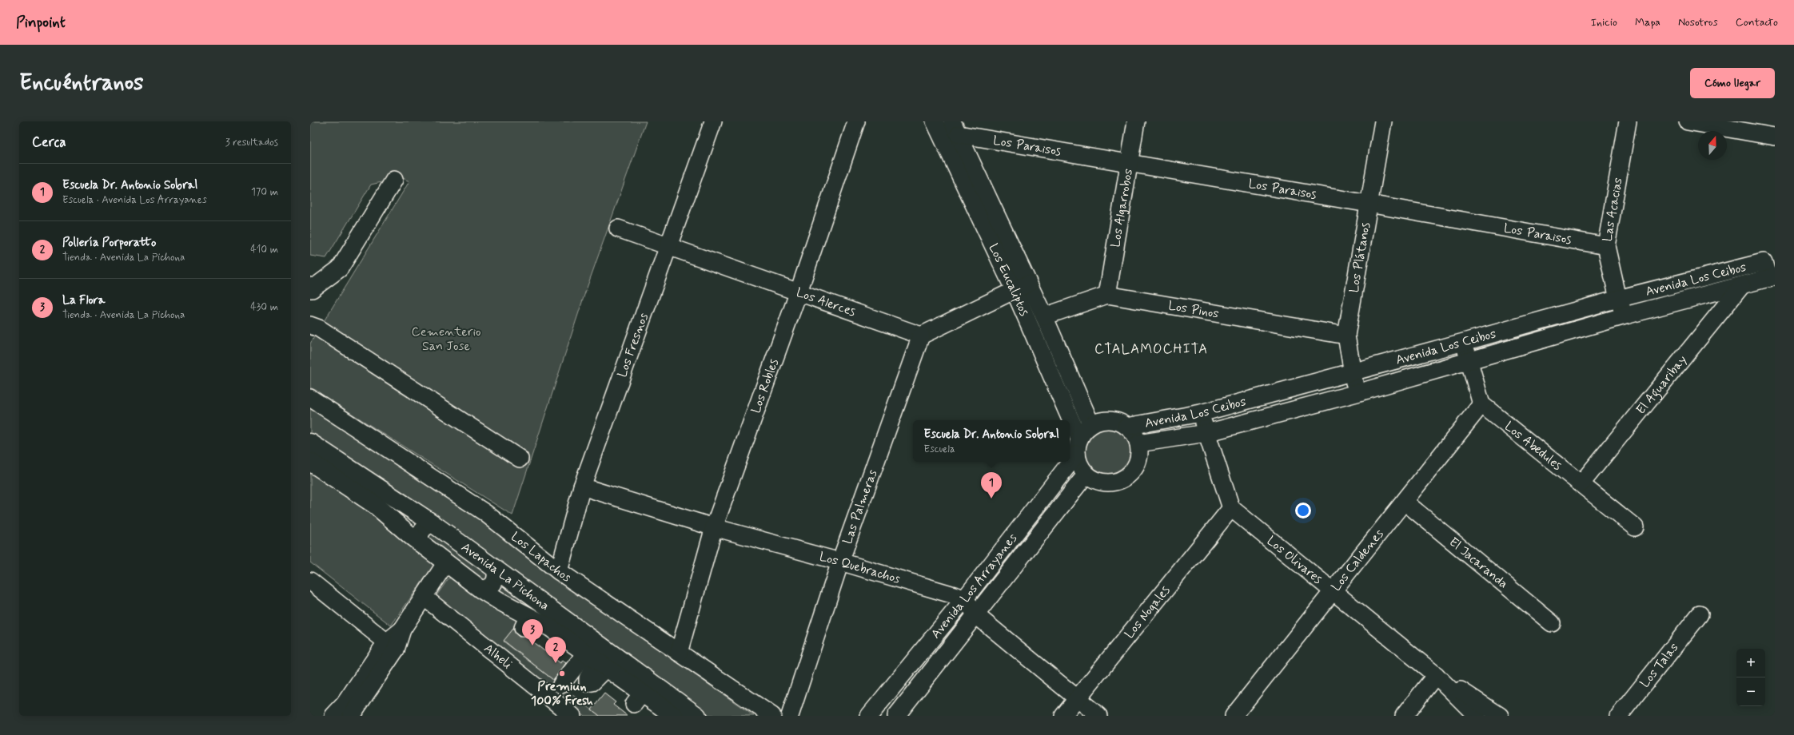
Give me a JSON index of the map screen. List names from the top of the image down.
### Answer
{
  "streets": {
    "main road": ["Avenida La Pichona"],
    "street": [
      "Los Paraisos",
      "Los Algarrobos",
      "Las Acacias",
      "Los Plátanos",
      "Los Eucaliptos",
      "Avenida Los Ceibos",
      "Los Alerces",
      "Los Pinos",
      "Los Fresnos",
      "El Aguaribay",
      "Los Robles",
      "Los Abedules",
      "Las Palmeras",
      "Los Lapachos",
      "Los Olivares",
      "Los Caldenes",
      "El Jacaranda",
      "Los Quebrachos",
      "Avenida Los Arrayanes",
      "Los Nogales",
      "Alheli",
      "Los Talas"
    ]
  },
  "crossings": [
    ["Los Paraisos", "Los Algarrobos"],
    ["Los Paraisos", "Las Acacias"],
    ["Los Paraisos", "Los Plátanos"],
    ["Los Paraisos", "Los Eucaliptos"],
    ["Los Algarrobos", "Los Pinos"],
    ["Las Acacias", "Avenida Los Ceibos"],
    ["Los Plátanos", "Avenida Los Ceibos"],
    ["Los Plátanos", "Los Pinos"],
    ["Los Eucaliptos", "Avenida Los Ceibos"],
    ["Los Eucaliptos", "Los Pinos"],
    ["Los Eucaliptos", "Avenida Los Arrayanes"],
    ["Avenida Los Ceibos", "El Aguaribay"],
    ["Avenida Los Ceibos", "Avenida Los Arrayanes"],
    ["Los Alerces", "Los Fresnos"],
    ["Los Alerces", "Los Robles"],
    ["Los Alerces", "Las Palmeras"],
    ["Los Fresnos", "Los Lapachos"],
    ["Los Fresnos", "Los Quebrachos"],
    ["El Aguaribay", "Los Abedules"],
    ["Los Robles", "Los Lapachos"],
    ["Los Robles", "Los Quebrachos"],
    ["Los Abedules", "Los Caldenes"],
    ["Las Palmeras", "Los Quebrachos"],
    ["Los Olivares", "Los Caldenes"],
    ["Los Olivares", "Los Nogales"],
    ["Los Caldenes", "El Jacaranda"],
    ["Los Quebrachos", "Avenida Los Arrayanes"]
  ],
  "districts": ["CTALAMOCHITA"],
  "parks": ["Cementerio San Jose"],
  "places": ["Premiun 100% Fresh"],
  "north": "top",
  "page": {
    "header": "Pinpoint",
    "nav": [
      "Inicio",
      "Mapa",
      "Nosotros",
      "Contacto"
    ],
    "buttons": "Cómo llegar",
    "title": "Encuéntranos",
    "heading": ["Cerca", "3 resultados"],
    "list": [
      {
        "mark": "1",
        "name": "Escuela Dr. Antonio Sobral",
        "note": "Escuela · Avenida Los Arrayanes",
        "value": "170 m"
      },
      {
        "mark": "2",
        "name": "Pollería Porporatto",
        "note": "Tienda · Avenida La Pichona",
        "value": "410 m"
      },
      {
        "mark": "3",
        "name": "La Flora",
        "note": "Tienda · Avenida La Pichona",
        "value": "430 m"
      }
    ],
    "popup": ["Escuela Dr. Antonio Sobral", "Escuela"],
    "pins": ["1", "3", "2"],
    "map_buttons": ["+", "−"]
  }
}
